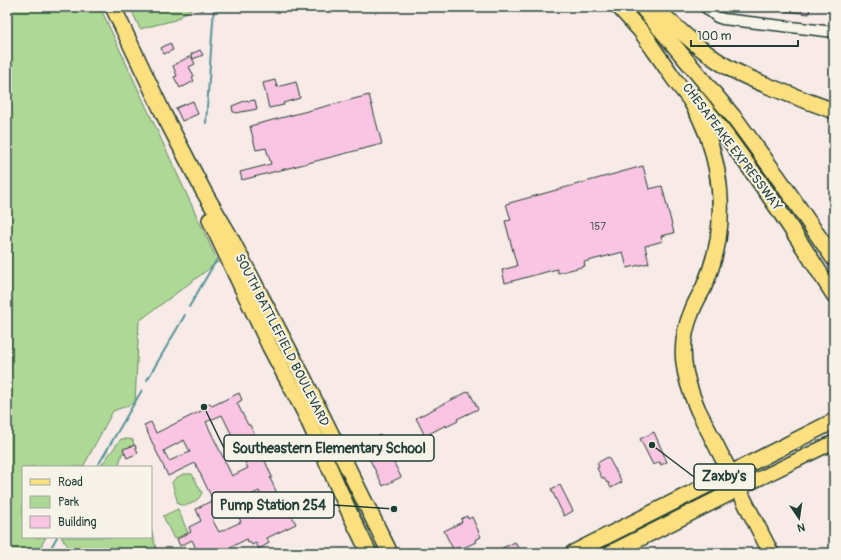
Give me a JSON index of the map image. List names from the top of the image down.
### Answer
{
  "streets": {
    "highway": ["CHESAPEAKE EXPRESSWAY", "SOUTH BATTLEFIELD BOULEVARD"]
  },
  "places": ["Southeastern Elementary School", "Zaxby's", "Pump Station 254"],
  "house_numbers": ["157"],
  "legend": ["Road", "Park", "Building"],
  "scale_bar": "100 m",
  "north": "bottom"
}
